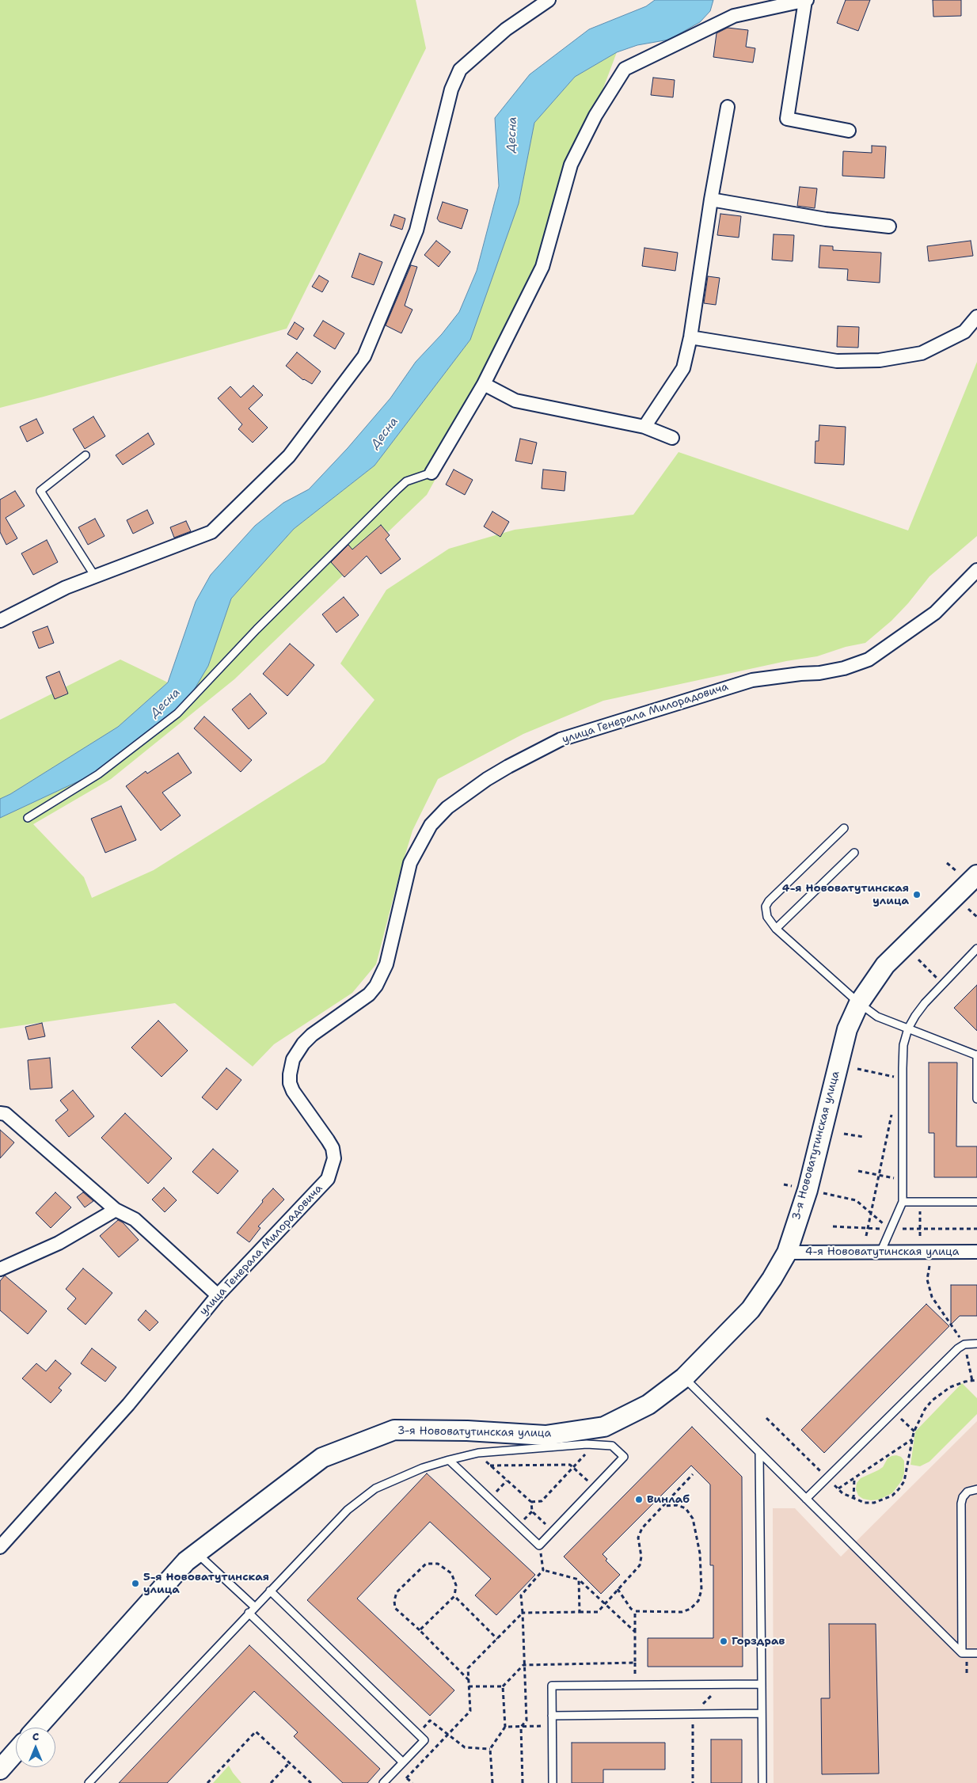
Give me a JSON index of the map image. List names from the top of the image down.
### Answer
{
  "streets": {
    "street": ["улица Генерала Милорадовича", "3-я Нововатутинская улица", "4-я Нововатутинская улица"]
  },
  "crossings": [
    ["3-я Нововатутинская улица", "4-я Нововатутинская улица"]
  ],
  "water": ["Десна"],
  "places": [
    "4-я Нововатутинская улица",
    "Винлаб",
    "5-я Нововатутинская улица",
    "Горздрав"
  ],
  "north": "top"
}
